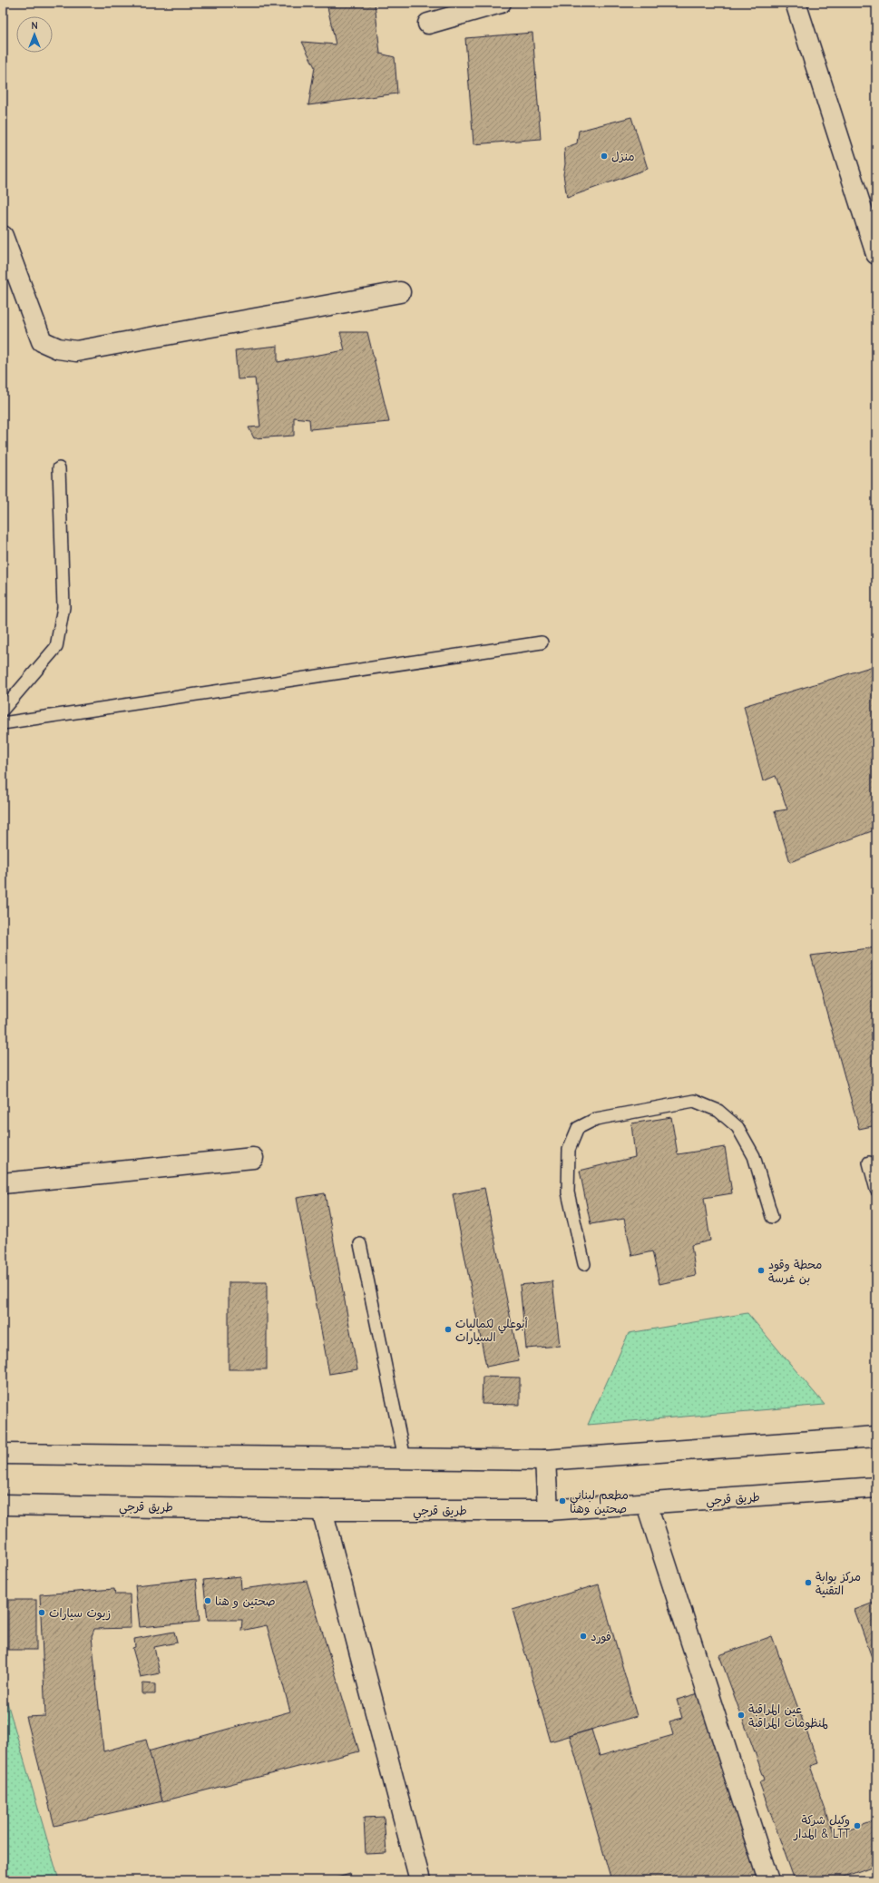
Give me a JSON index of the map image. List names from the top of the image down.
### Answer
{
  "streets": {
    "main road": ["طريق قرجي"]
  },
  "places": [
    "منزل",
    "محطة وقود بن غرسة",
    "أبوعلي لكماليات السيارات",
    "مطعم لبناني صحتين وهنا",
    "مركز بوابة التقنية",
    "صحتين و هنا",
    "زيوت سيارات",
    "فورد",
    "عين المراقبة لمنظومات المراقبة",
    "وكيل شركة المدار & LTT"
  ],
  "north": "top"
}
